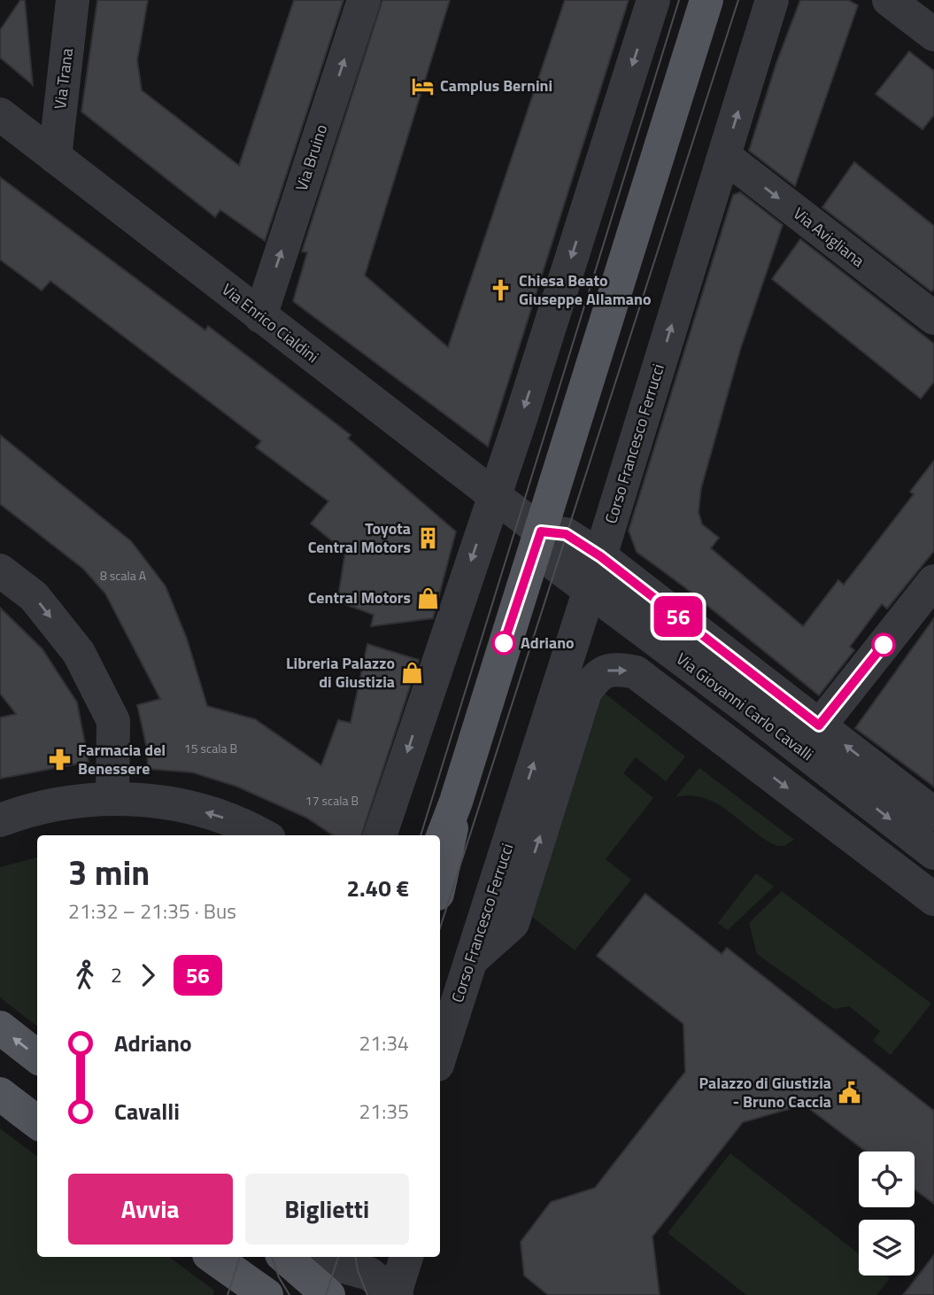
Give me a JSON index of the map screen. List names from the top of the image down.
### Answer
{
  "streets": {
    "street": [
      "Via Trana",
      "Via Bruino",
      "Via Avigliana",
      "Via Enrico Cialdini",
      "Corso Francesco Ferrucci",
      "Via Giovanni Carlo Cavalli"
    ]
  },
  "crossings": [
    ["Via Trana", "Via Enrico Cialdini"],
    ["Via Bruino", "Via Enrico Cialdini"],
    ["Via Avigliana", "Corso Francesco Ferrucci"],
    ["Via Enrico Cialdini", "Via Giovanni Carlo Cavalli"],
    ["Corso Francesco Ferrucci", "Via Giovanni Carlo Cavalli"]
  ],
  "one_way": ["Via Avigliana"],
  "places": {
    "hotel": ["Camplus Bernini"],
    "church": ["Chiesa Beato Giuseppe Allamano"],
    "building": ["Toyota Central Motors"],
    "shop": ["Central Motors", "Libreria Palazzo di Giustizia"],
    "other": ["Adriano"],
    "pharmacy": ["Farmacia del Benessere"],
    "public building": ["Palazzo di Giustizia - Bruno Caccia"]
  },
  "lines": ["bus line 56"],
  "house_numbers": ["8 scala A", "15 scala B", "17 scala B"],
  "page": {
    "on_map": "56",
    "heading": ["3 min", "21:32 – 21:35 · Bus", "2.40 €"],
    "legs": ["2", "56"],
    "list": [
      {
        "name": "Adriano",
        "value": "21:34"
      },
      {
        "name": "Cavalli",
        "value": "21:35"
      }
    ],
    "buttons": ["Avvia", "Biglietti"]
  }
}
